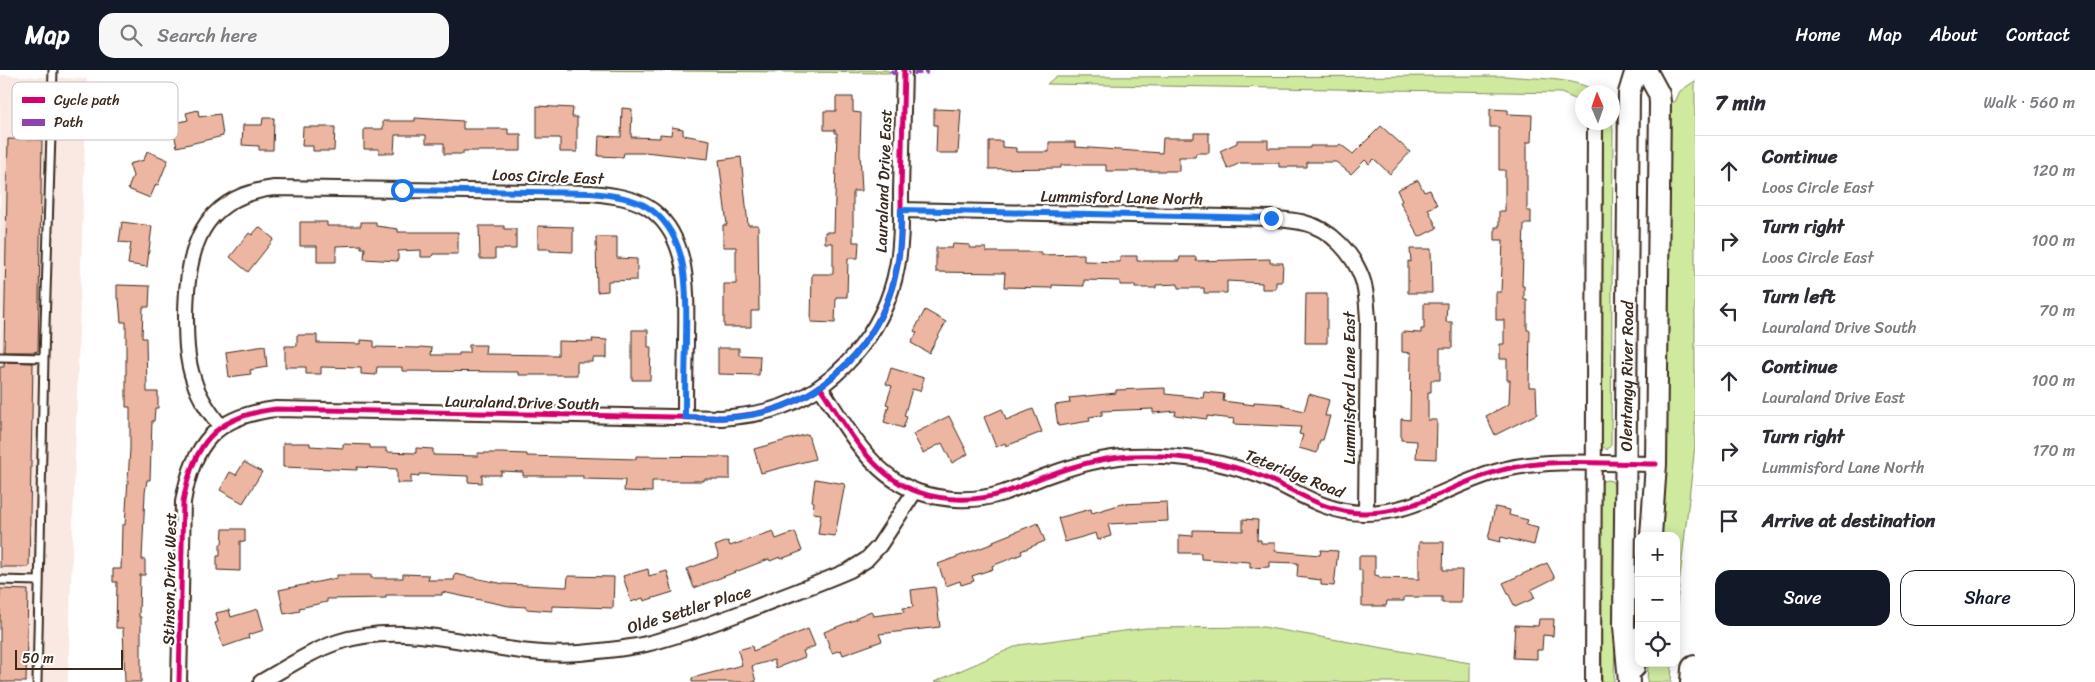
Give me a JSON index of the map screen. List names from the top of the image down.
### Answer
{
  "streets": {
    "main road": ["Olentangy River Road"],
    "street": [
      "Loos Circle East",
      "Lauraland Drive East",
      "Lummisford Lane North",
      "Lummisford Lane East",
      "Lauraland Drive South",
      "Teteridge Road",
      "Stinson Drive West",
      "Olde Settler Place"
    ]
  },
  "crossings": [
    ["Loos Circle East", "Lauraland Drive South"],
    ["Loos Circle East", "Stinson Drive West"],
    ["Lauraland Drive East", "Lummisford Lane North"],
    ["Lauraland Drive East", "Lauraland Drive South"],
    ["Lauraland Drive East", "Teteridge Road"],
    ["Lummisford Lane North", "Lummisford Lane East"],
    ["Olentangy River Road", "Teteridge Road"],
    ["Lummisford Lane East", "Teteridge Road"],
    ["Lauraland Drive South", "Teteridge Road"],
    ["Lauraland Drive South", "Stinson Drive West"],
    ["Teteridge Road", "Olde Settler Place"]
  ],
  "legend": ["Cycle path", "Path"],
  "scale_bar": "50 m",
  "north": "top",
  "page": {
    "header": "Map",
    "search": "Search here",
    "nav": [
      "Home",
      "Map",
      "About",
      "Contact"
    ],
    "heading": ["7 min", "Walk · 560 m"],
    "list": [
      ["Continue", "Loos Circle East", "120 m"],
      ["Turn right", "Loos Circle East", "100 m"],
      ["Turn left", "Lauraland Drive South", "70 m"],
      ["Continue", "Lauraland Drive East", "100 m"],
      ["Turn right", "Lummisford Lane North", "170 m"],
      "Arrive at destination"
    ],
    "map_buttons": ["+", "−"],
    "buttons": ["Save", "Share"],
    "scale": "50 m"
  }
}
